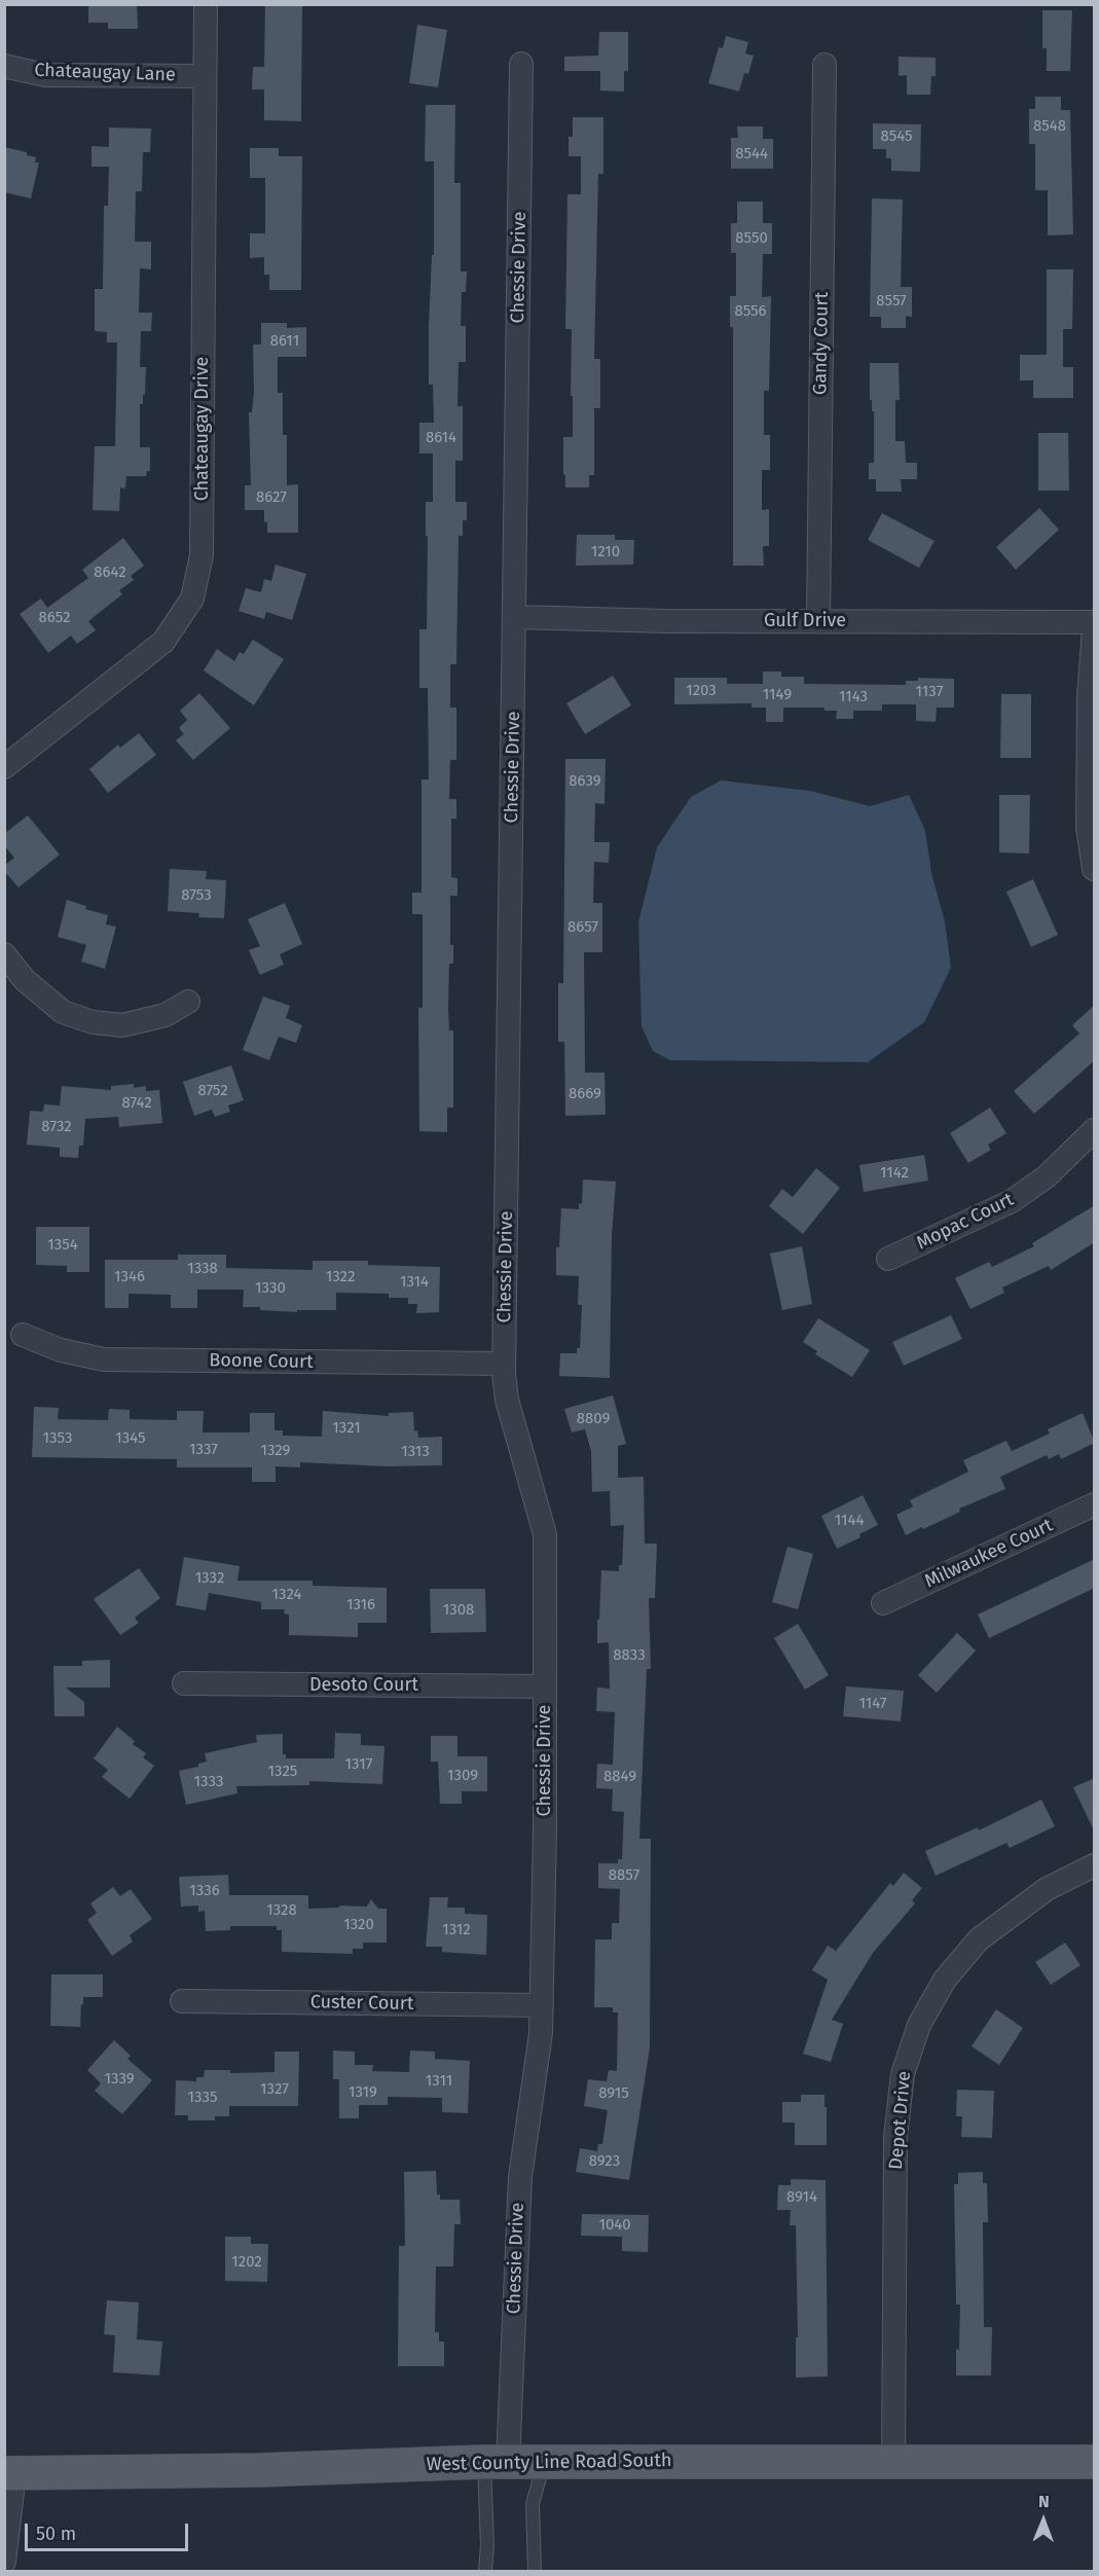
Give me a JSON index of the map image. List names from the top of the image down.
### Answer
{
  "streets": {
    "main road": ["West County Line Road South"],
    "street": [
      "Chateaugay Lane",
      "Chessie Drive",
      "Gandy Court",
      "Chateaugay Drive",
      "Gulf Drive",
      "Mopac Court",
      "Boone Court",
      "Milwaukee Court",
      "Desoto Court",
      "Custer Court",
      "Depot Drive"
    ]
  },
  "crossings": [
    ["Chateaugay Lane", "Chateaugay Drive"],
    ["Chessie Drive", "Gulf Drive"],
    ["Chessie Drive", "Boone Court"],
    ["Chessie Drive", "Desoto Court"],
    ["Chessie Drive", "Custer Court"],
    ["Chessie Drive", "West County Line Road South"],
    ["Gandy Court", "Gulf Drive"],
    ["Depot Drive", "West County Line Road South"]
  ],
  "house_numbers": [
    "8548",
    "8545",
    "8544",
    "8550",
    "8557",
    "8556",
    "8611",
    "8614",
    "8627",
    "1210",
    "8642",
    "8652",
    "1203",
    "1137",
    "1149",
    "1143",
    "8639",
    "8753",
    "8657",
    "8752",
    "8669",
    "8742",
    "8732",
    "1142",
    "1354",
    "1338",
    "1346",
    "1322",
    "1314",
    "1330",
    "8809",
    "1321",
    "1353",
    "1345",
    "1337",
    "1329",
    "1313",
    "1144",
    "1332",
    "1324",
    "1316",
    "1308",
    "8833",
    "1147",
    "1317",
    "1325",
    "1309",
    "8849",
    "1333",
    "8857",
    "1336",
    "1328",
    "1320",
    "1312",
    "1339",
    "1311",
    "1327",
    "1319",
    "8915",
    "1335",
    "8923",
    "8914",
    "1040",
    "1202"
  ],
  "scale_bar": "50 m",
  "north": "top"
}
